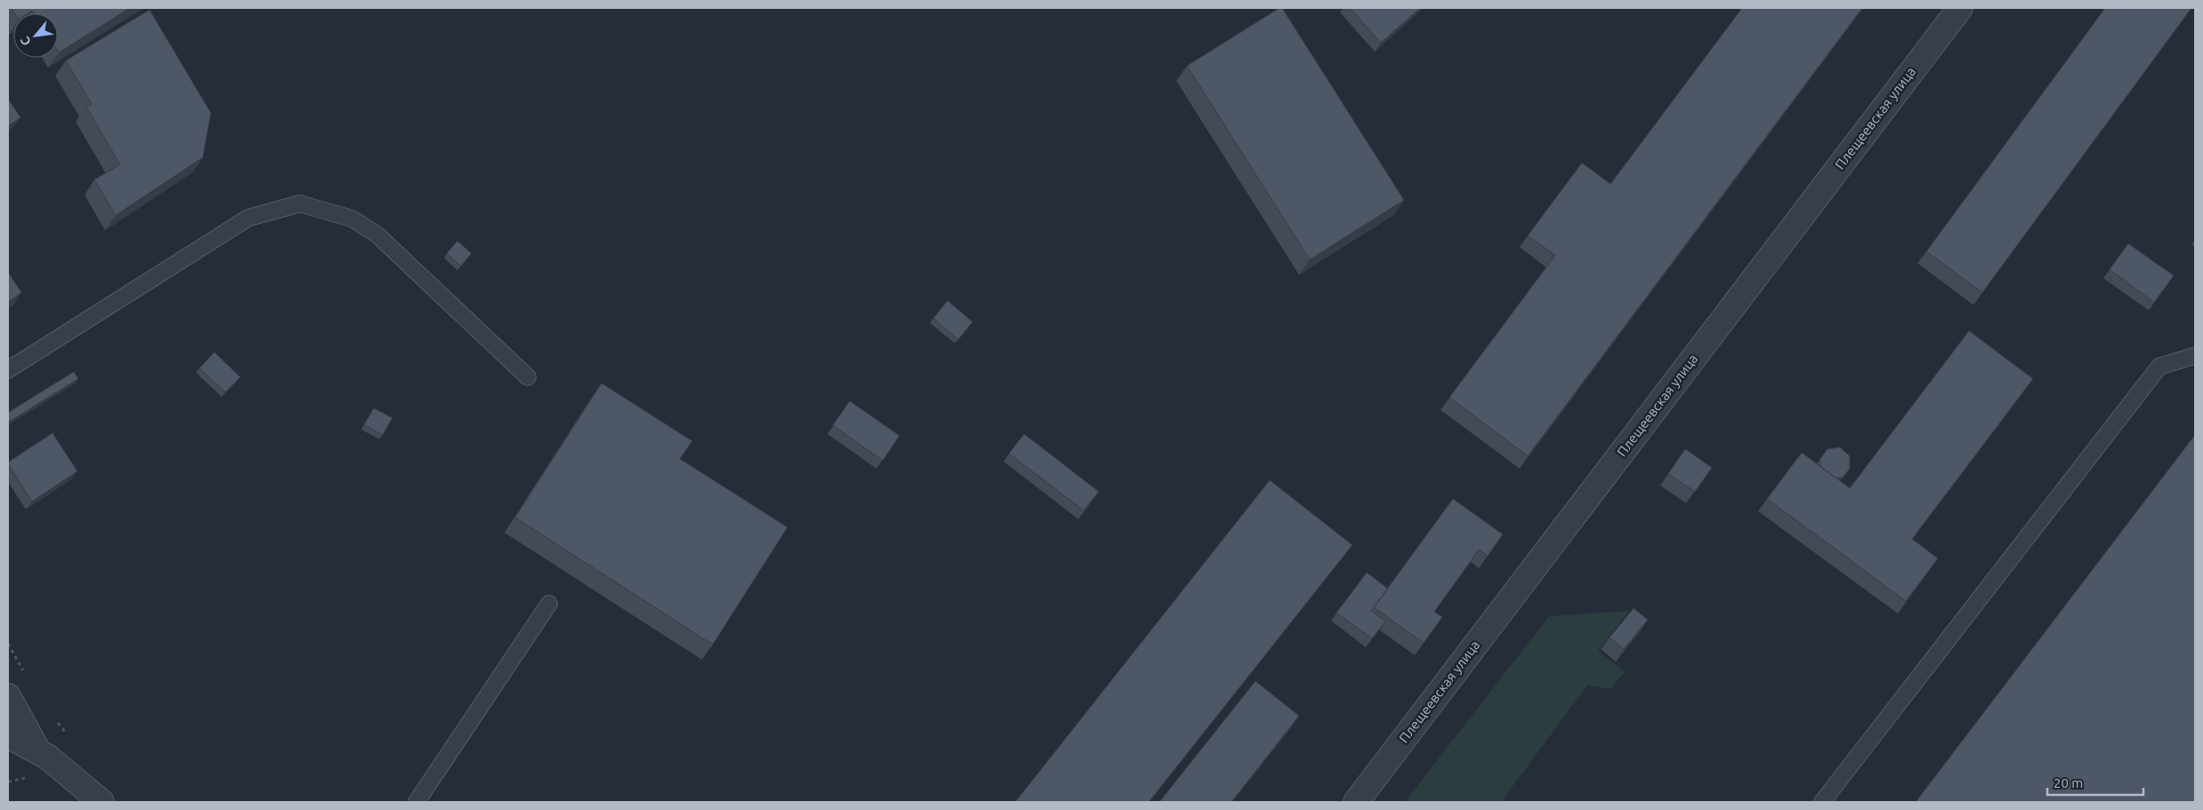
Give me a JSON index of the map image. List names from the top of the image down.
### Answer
{
  "streets": {
    "street": ["Плещеевская улица"]
  },
  "scale_bar": "20 m",
  "north": "bottom left"
}
